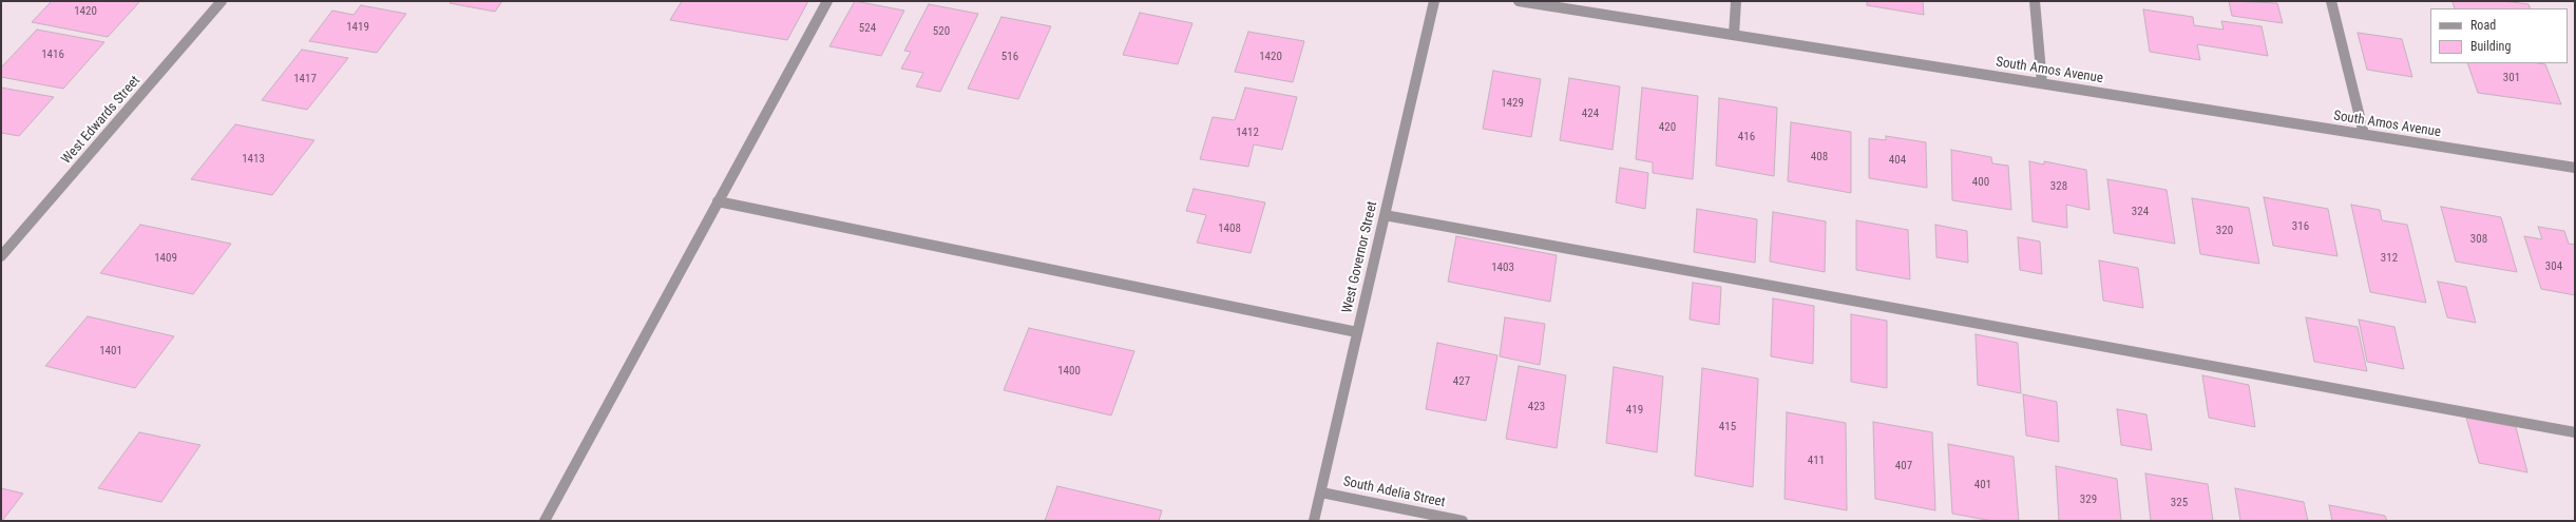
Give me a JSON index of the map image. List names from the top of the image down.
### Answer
{
  "streets": {
    "street": [
      "South Amos Avenue",
      "West Edwards Street",
      "West Governor Street",
      "South Adelia Street"
    ]
  },
  "crossings": [
    ["West Governor Street", "South Adelia Street"]
  ],
  "house_numbers": [
    "1420",
    "1419",
    "524",
    "520",
    "1416",
    "516",
    "1420",
    "301",
    "1417",
    "1429",
    "424",
    "420",
    "1412",
    "416",
    "408",
    "1413",
    "404",
    "400",
    "328",
    "324",
    "316",
    "1408",
    "320",
    "308",
    "1409",
    "312",
    "304",
    "1403",
    "1401",
    "1400",
    "427",
    "423",
    "419",
    "415",
    "411",
    "407",
    "401",
    "329",
    "325"
  ],
  "legend": ["Road", "Building"]
}
